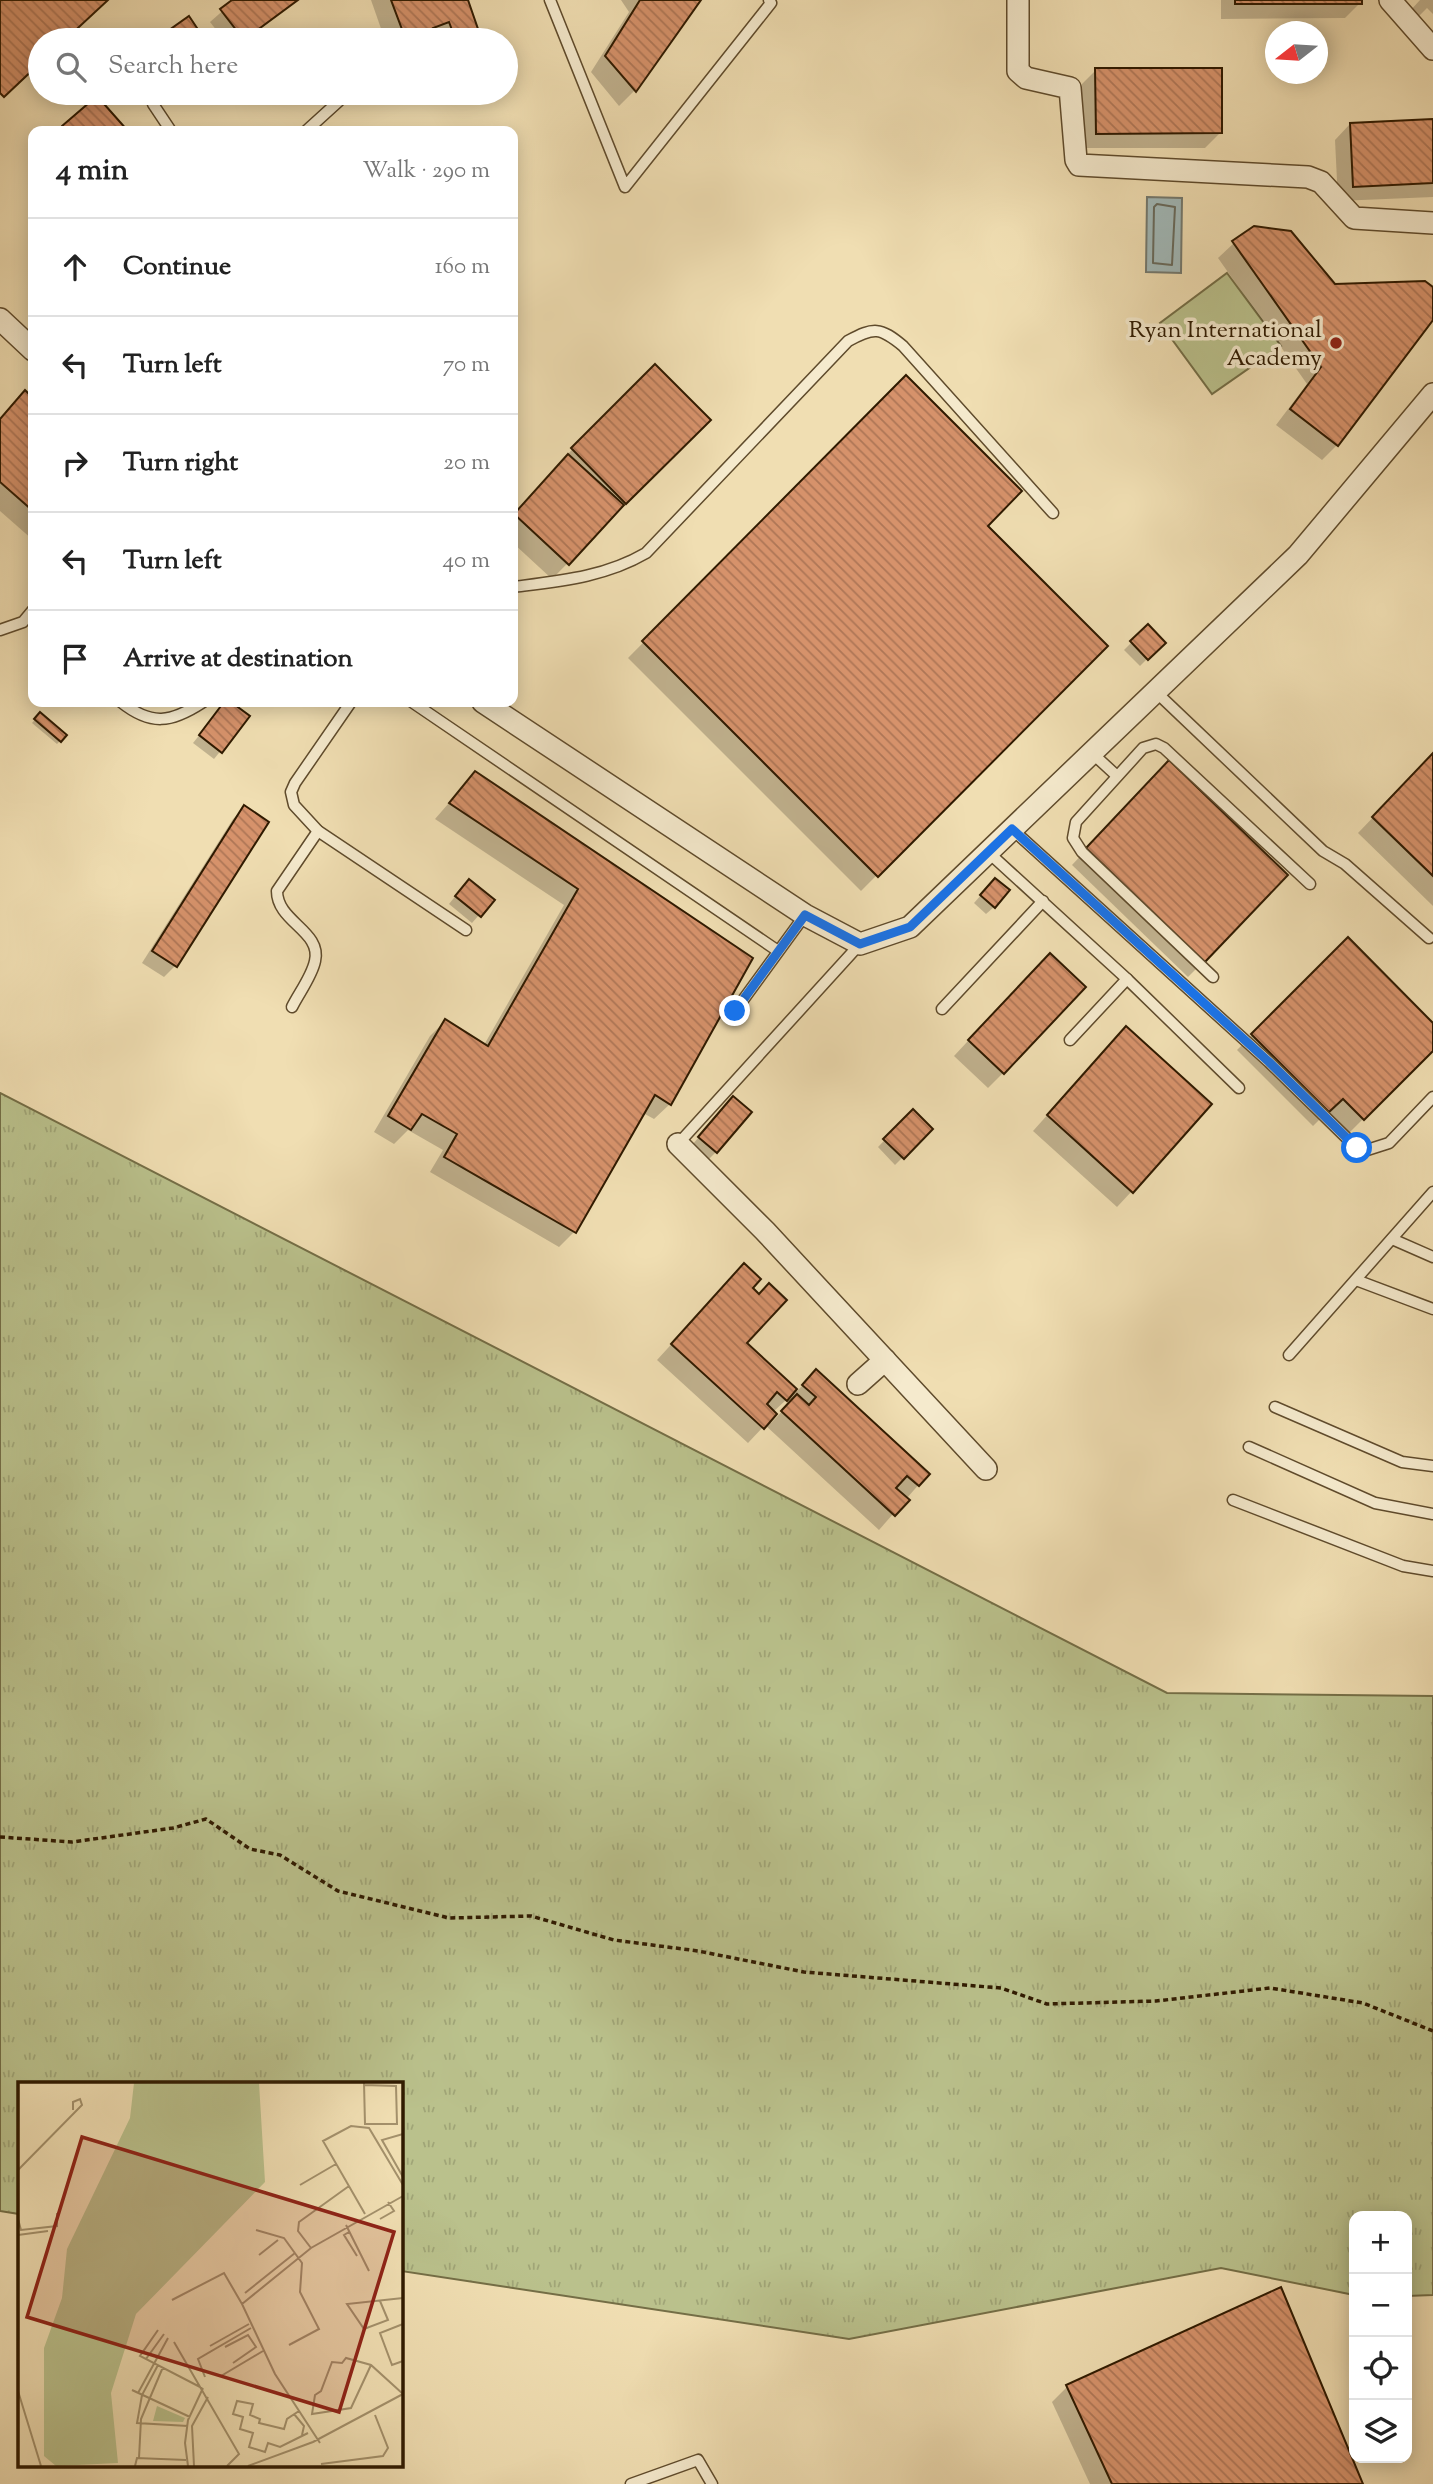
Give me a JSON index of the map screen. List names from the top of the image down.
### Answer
{
  "places": ["Ryan International Academy"],
  "north": "left",
  "page": {
    "search": "Search here",
    "heading": ["4 min", "Walk · 290 m"],
    "list": [
      ["Continue", "160 m"],
      ["Turn left", "70 m"],
      ["Turn right", "20 m"],
      ["Turn left", "40 m"],
      "Arrive at destination"
    ],
    "map_buttons": ["+", "−"]
  }
}
